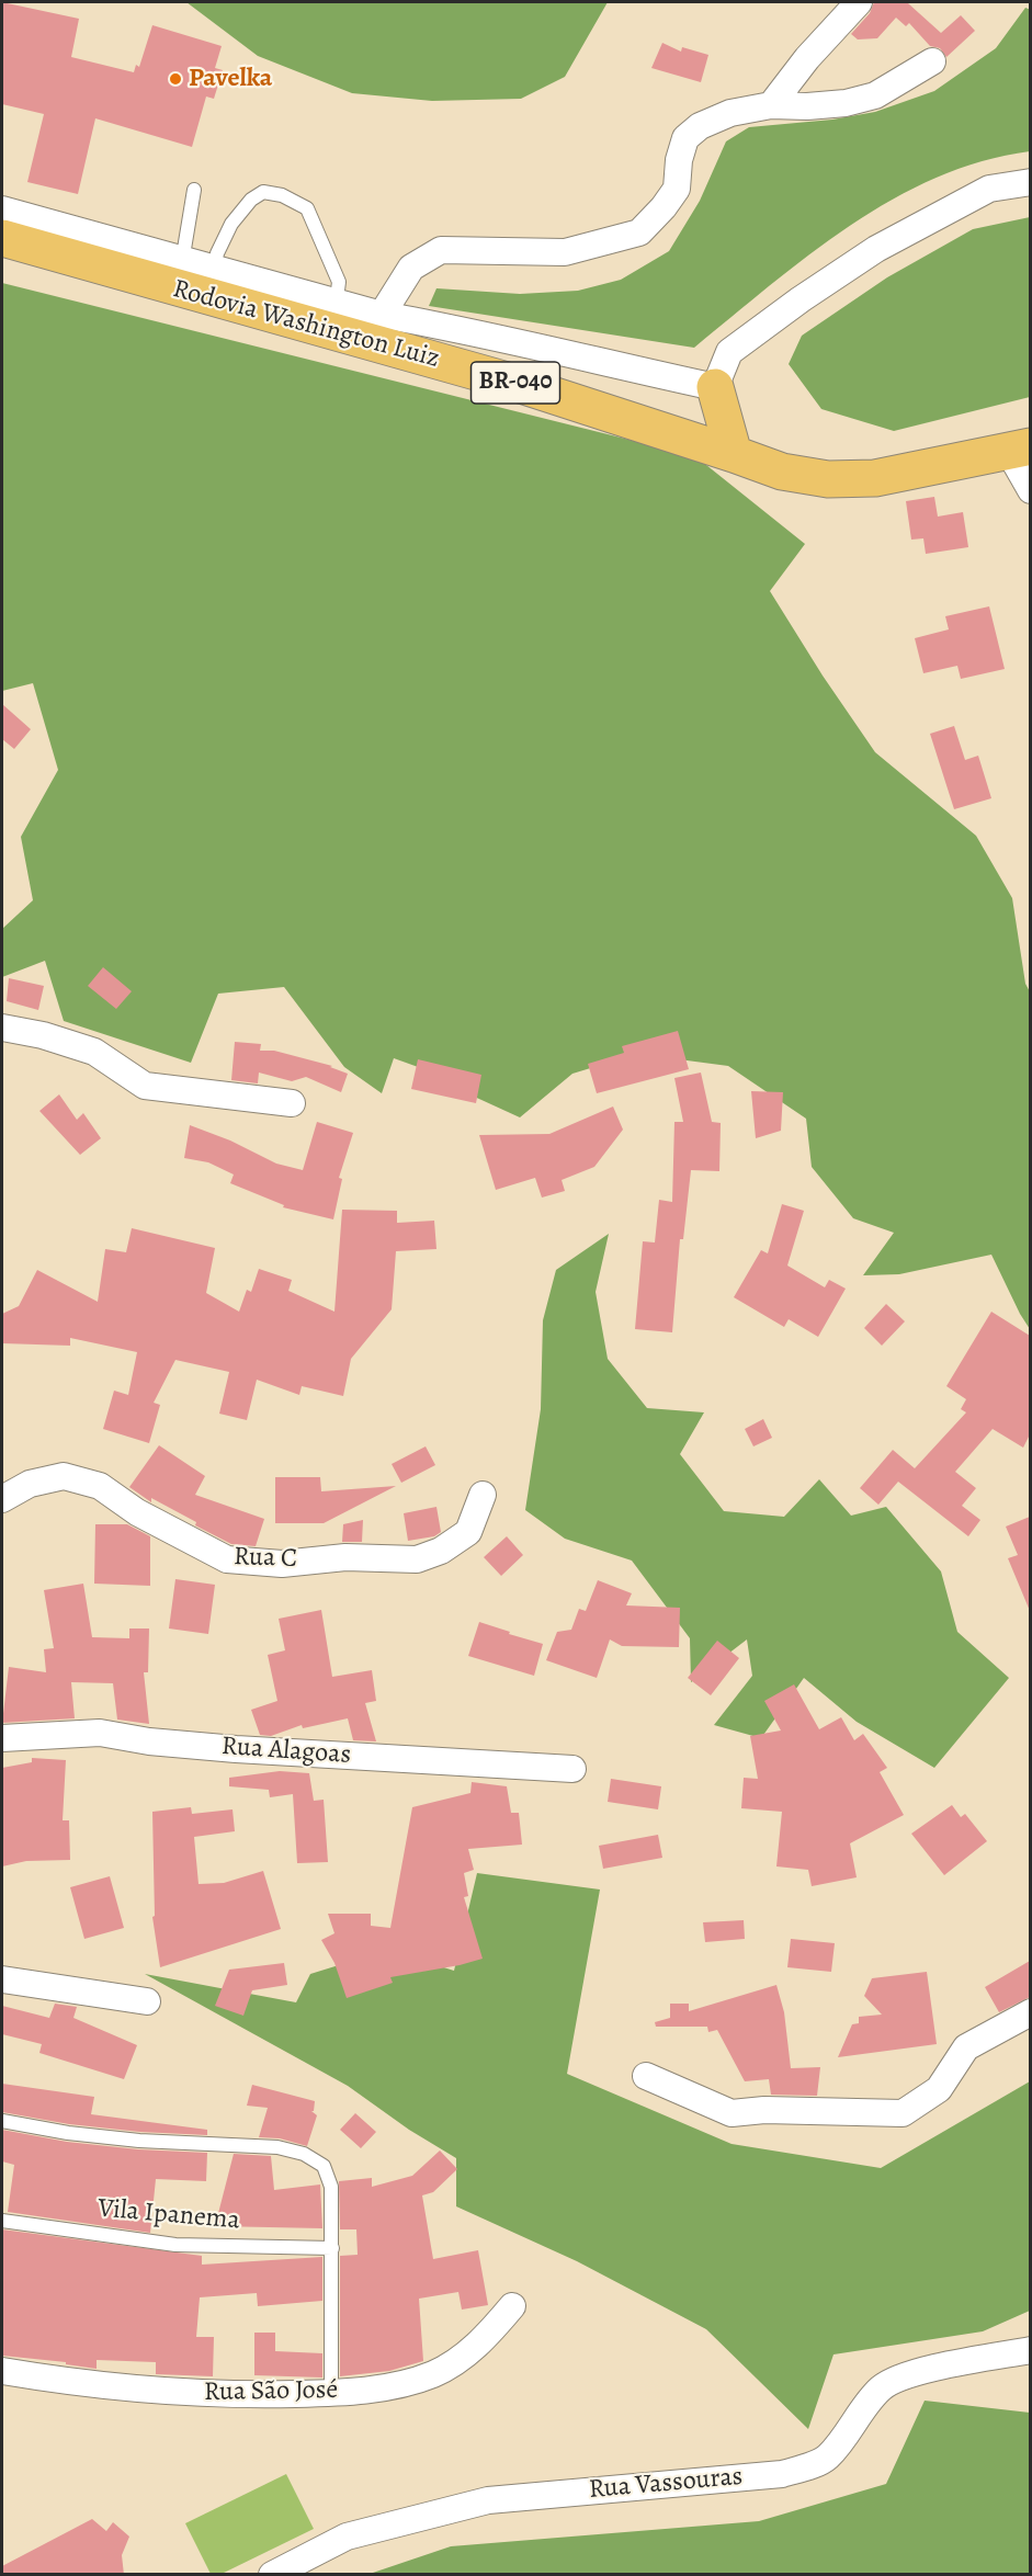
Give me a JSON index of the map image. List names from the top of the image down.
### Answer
{
  "streets": {
    "highway": ["Rodovia Washington Luiz", "BR-040"],
    "street": [
      "Rua C",
      "Rua Alagoas",
      "Rua São José",
      "Rua Vassouras"
    ],
    "lane": ["Vila Ipanema"]
  },
  "places": ["Pavelka"]
}
